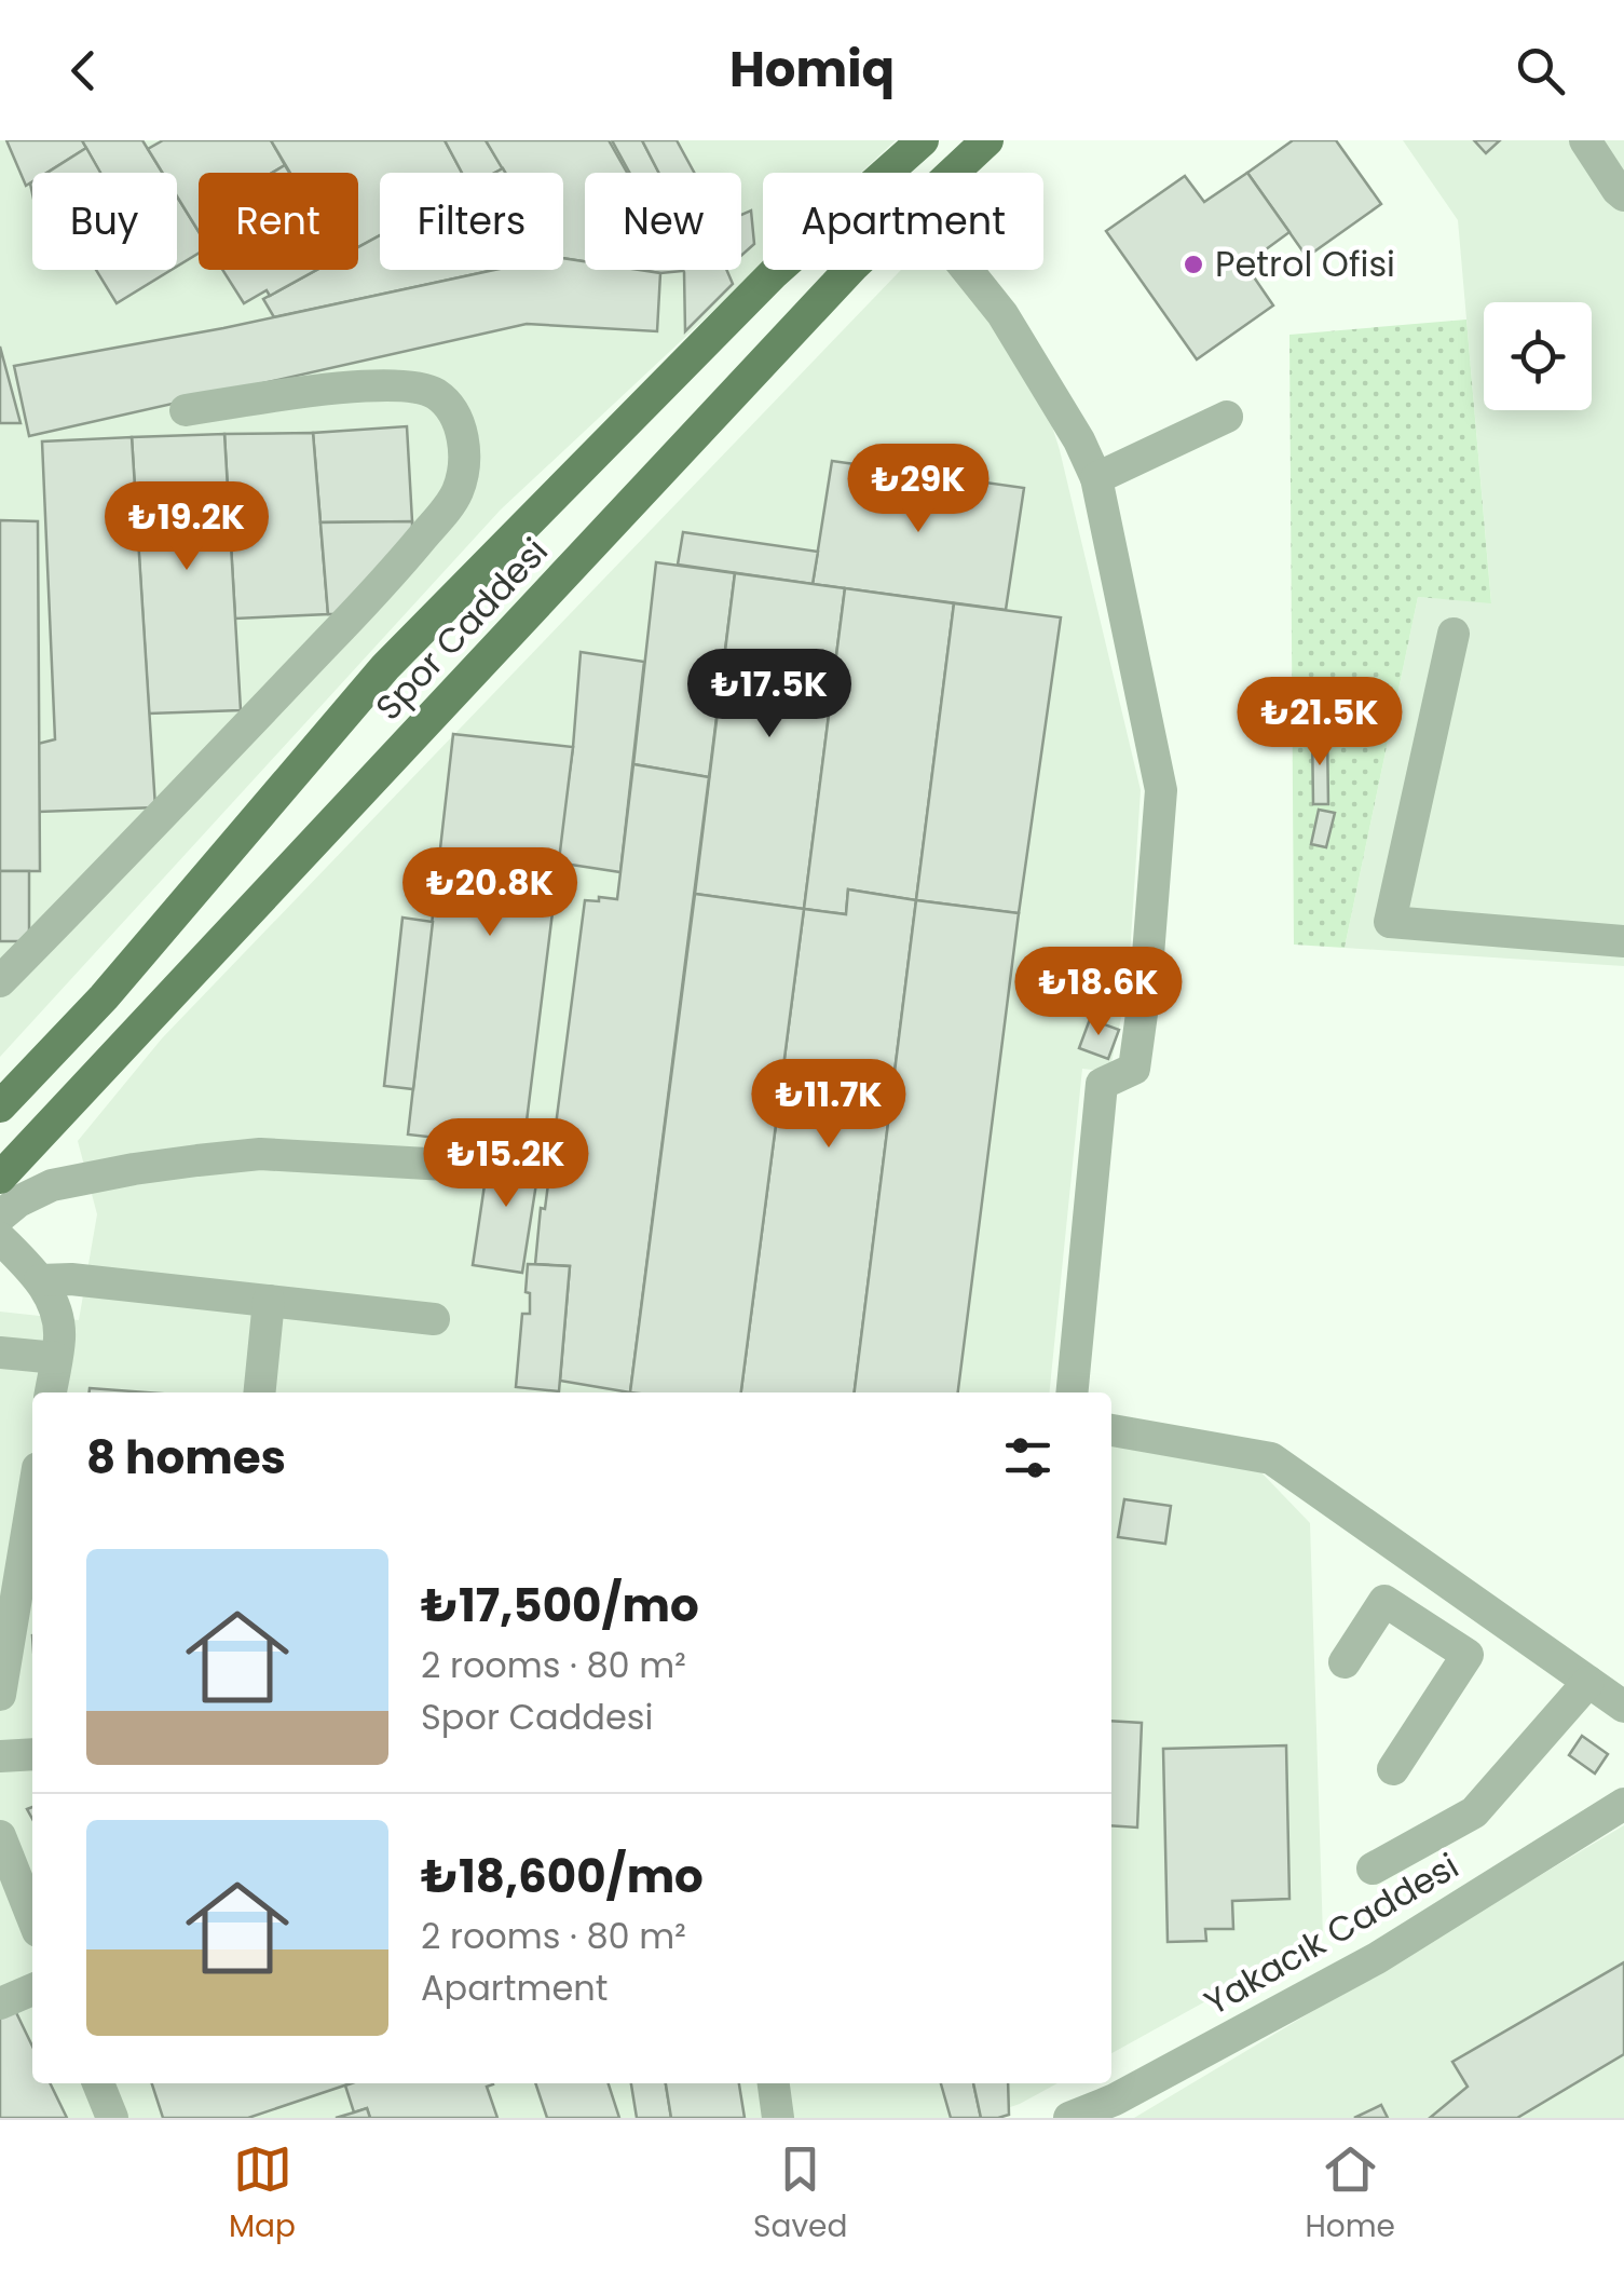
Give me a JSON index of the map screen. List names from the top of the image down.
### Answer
{
  "streets": {
    "main road": ["Spor Caddesi"],
    "street": ["Yakacık Caddesi"]
  },
  "places": ["Petrol Ofisi"],
  "page": {
    "header": "Homiq",
    "chip": [
      "Buy",
      "Rent",
      "Filters",
      "New",
      "Apartment"
    ],
    "price": [
      "₺29K",
      "₺19.2K",
      "₺17.5K",
      "₺21.5K",
      "₺20.8K",
      "₺18.6K",
      "₺11.7K",
      "₺15.2K"
    ],
    "heading": "8 homes",
    "list": [
      {
        "name": "₺17,500/mo",
        "note": "2 rooms · 80 m² · Spor Caddesi"
      },
      {
        "name": "₺18,600/mo",
        "note": "2 rooms · 80 m² · Apartment"
      }
    ],
    "tabs": ["Map", "Saved", "Home"]
  }
}
